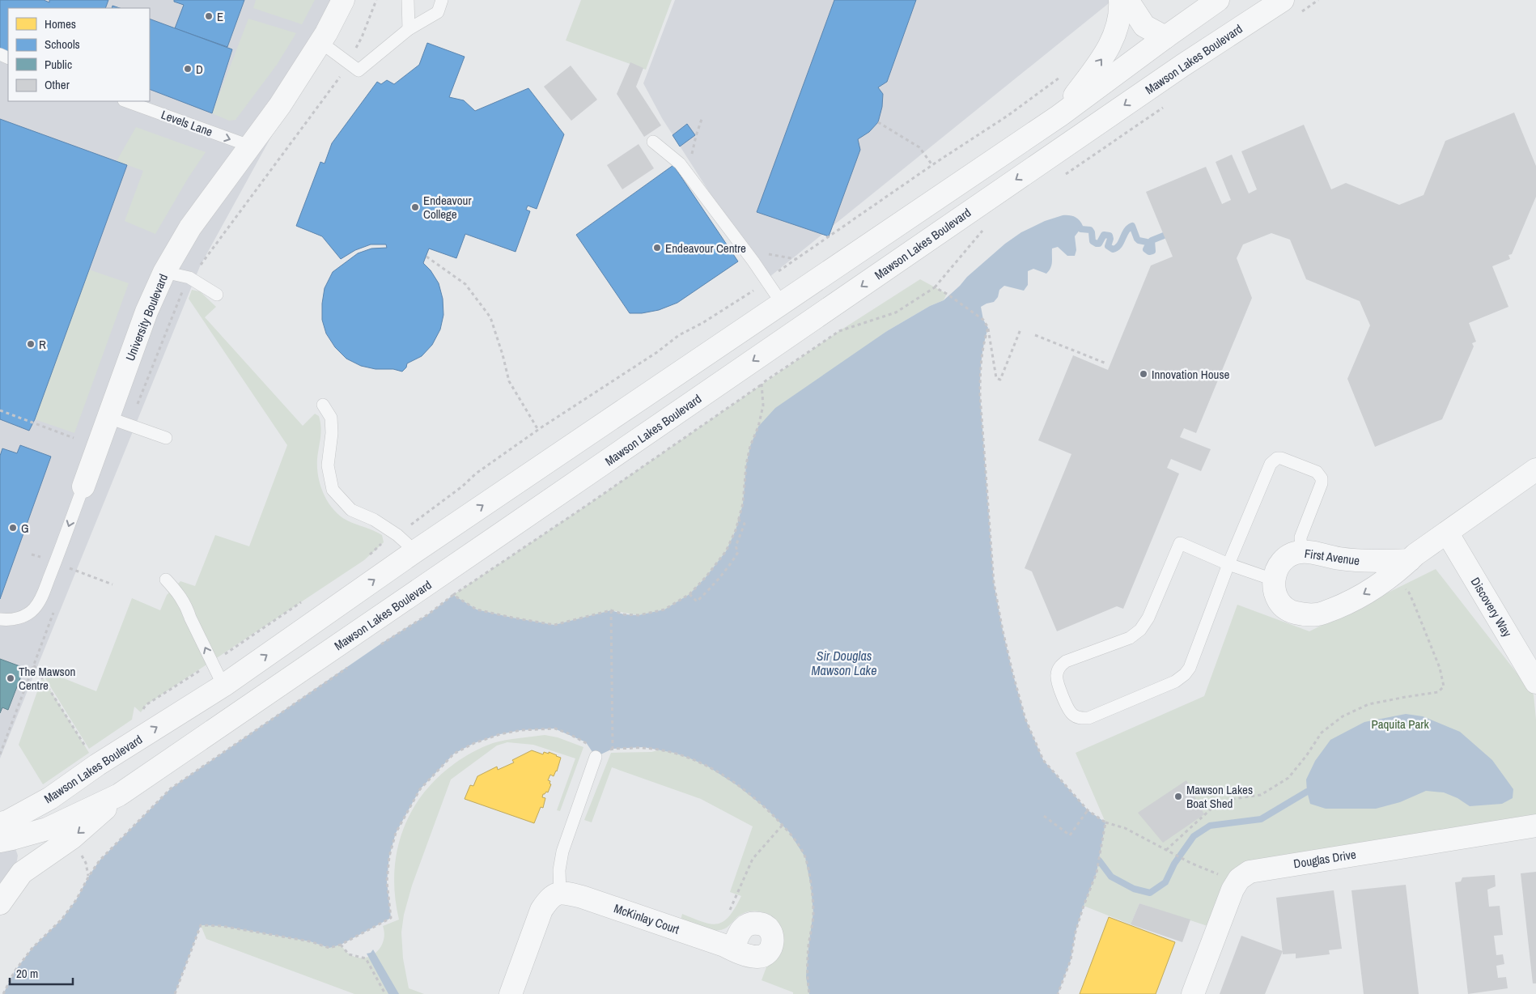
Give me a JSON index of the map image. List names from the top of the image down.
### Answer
{
  "streets": {
    "street": [
      "Mawson Lakes Boulevard",
      "University Boulevard",
      "First Avenue",
      "Discovery Way",
      "Douglas Drive",
      "McKinlay Court"
    ],
    "lane": ["Levels Lane"]
  },
  "crossings": [
    ["Levels Lane", "University Boulevard"]
  ],
  "one_way": ["Levels Lane"],
  "water": ["Sir Douglas Mawson Lake"],
  "parks": ["Paquita Park"],
  "places": [
    "E",
    "D",
    "Endeavour College",
    "Endeavour Centre",
    "R",
    "Innovation House",
    "G",
    "The Mawson Centre",
    "Mawson Lakes Boat Shed"
  ],
  "legend": [
    "Homes",
    "Schools",
    "Public",
    "Other"
  ],
  "scale_bar": "20 m"
}
